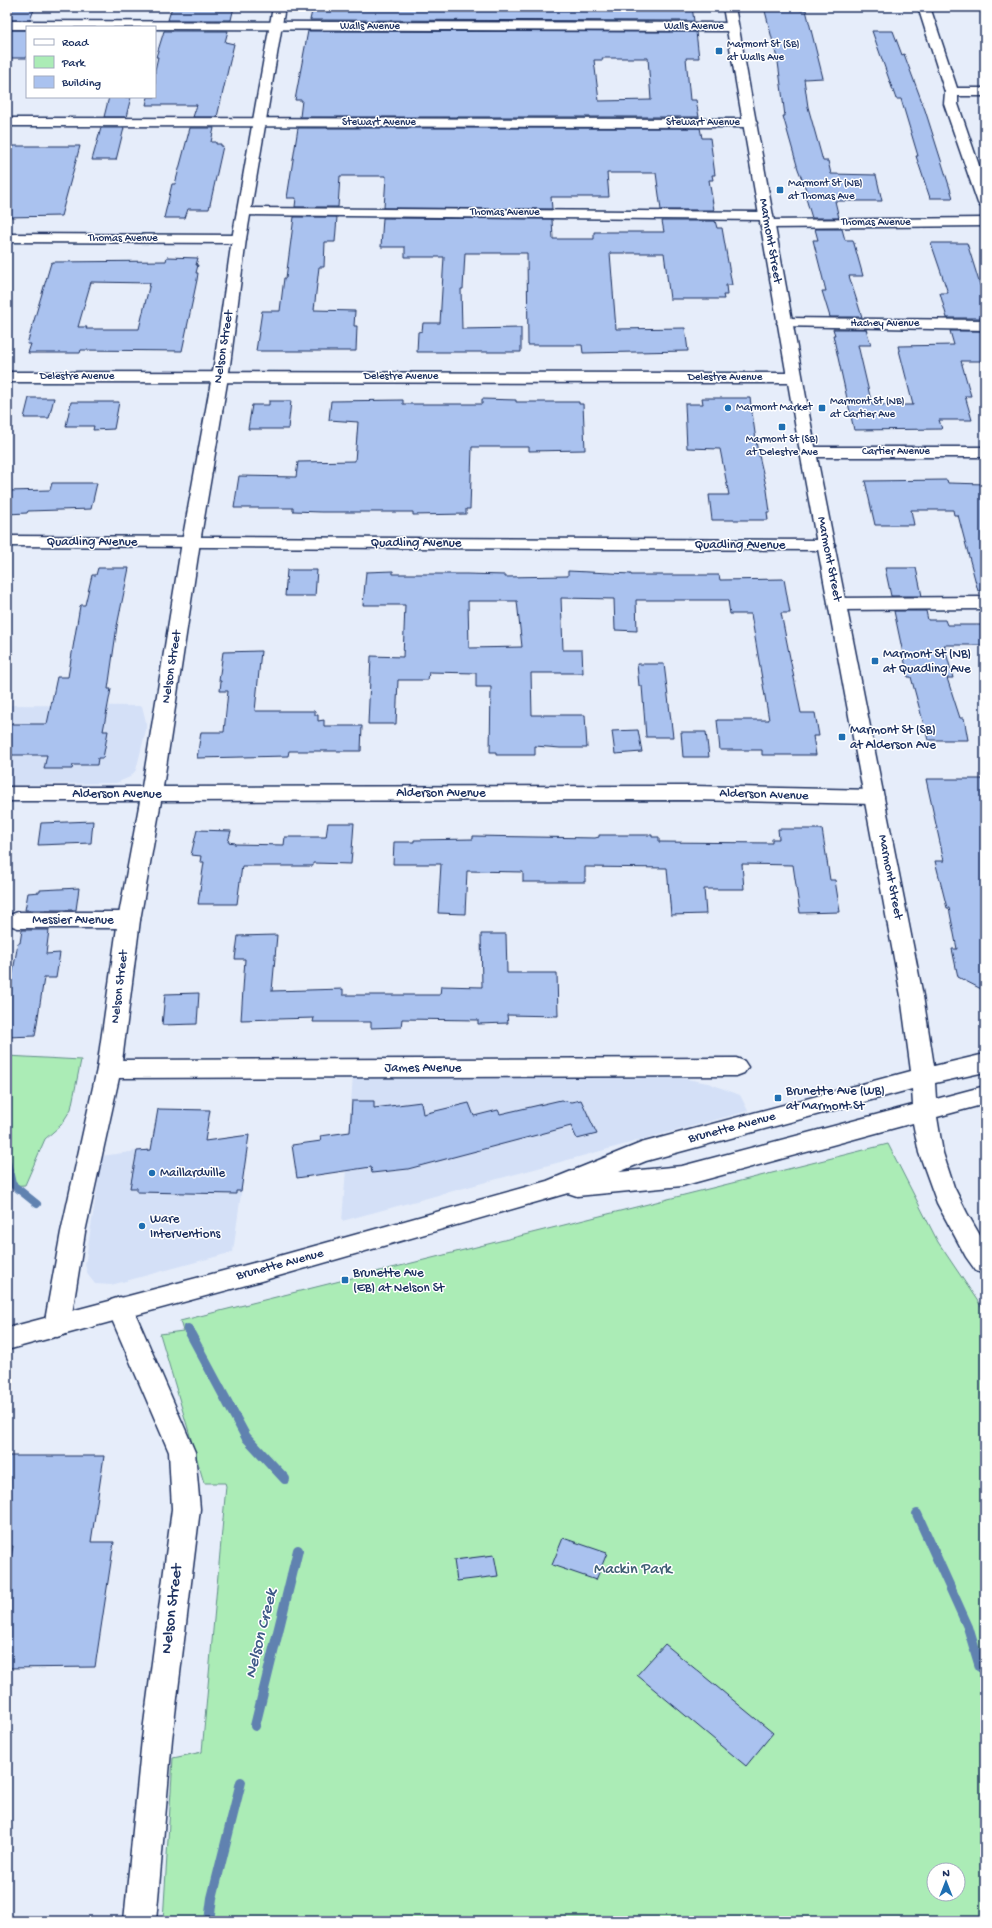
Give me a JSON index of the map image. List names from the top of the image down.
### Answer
{
  "streets": {
    "street": [
      "Walls Avenue",
      "Stewart Avenue",
      "Thomas Avenue",
      "Marmont Street",
      "Hachey Avenue",
      "Nelson Street",
      "Delestre Avenue",
      "Cartier Avenue",
      "Quadling Avenue",
      "Alderson Avenue",
      "Messier Avenue",
      "James Avenue",
      "Brunette Avenue"
    ]
  },
  "crossings": [
    ["Walls Avenue", "Marmont Street"],
    ["Walls Avenue", "Nelson Street"],
    ["Stewart Avenue", "Marmont Street"],
    ["Stewart Avenue", "Nelson Street"],
    ["Thomas Avenue", "Marmont Street"],
    ["Thomas Avenue", "Nelson Street"],
    ["Marmont Street", "Hachey Avenue"],
    ["Marmont Street", "Delestre Avenue"],
    ["Marmont Street", "Cartier Avenue"],
    ["Marmont Street", "Quadling Avenue"],
    ["Marmont Street", "Alderson Avenue"],
    ["Marmont Street", "Brunette Avenue"],
    ["Nelson Street", "Delestre Avenue"],
    ["Nelson Street", "Quadling Avenue"],
    ["Nelson Street", "Alderson Avenue"],
    ["Nelson Street", "Messier Avenue"],
    ["Nelson Street", "James Avenue"],
    ["Nelson Street", "Brunette Avenue"]
  ],
  "water": ["Nelson Creek"],
  "parks": ["Mackin Park"],
  "places": {
    "transit": [
      "Marmont St (SB) at Walls Ave",
      "Marmont St (NB) at Thomas Ave",
      "Marmont St (NB) at Cartier Ave",
      "Marmont St (SB) at Delestre Ave",
      "Marmont St (NB) at Quadling Ave",
      "Marmont St (SB) at Alderson Ave",
      "Brunette Ave (WB) at Marmont St",
      "Brunette Ave (EB) at Nelson St"
    ],
    "other": ["Marmont Market", "Maillardville", "Ware Interventions"]
  },
  "legend": ["Road", "Park", "Building"],
  "north": "top"
}
